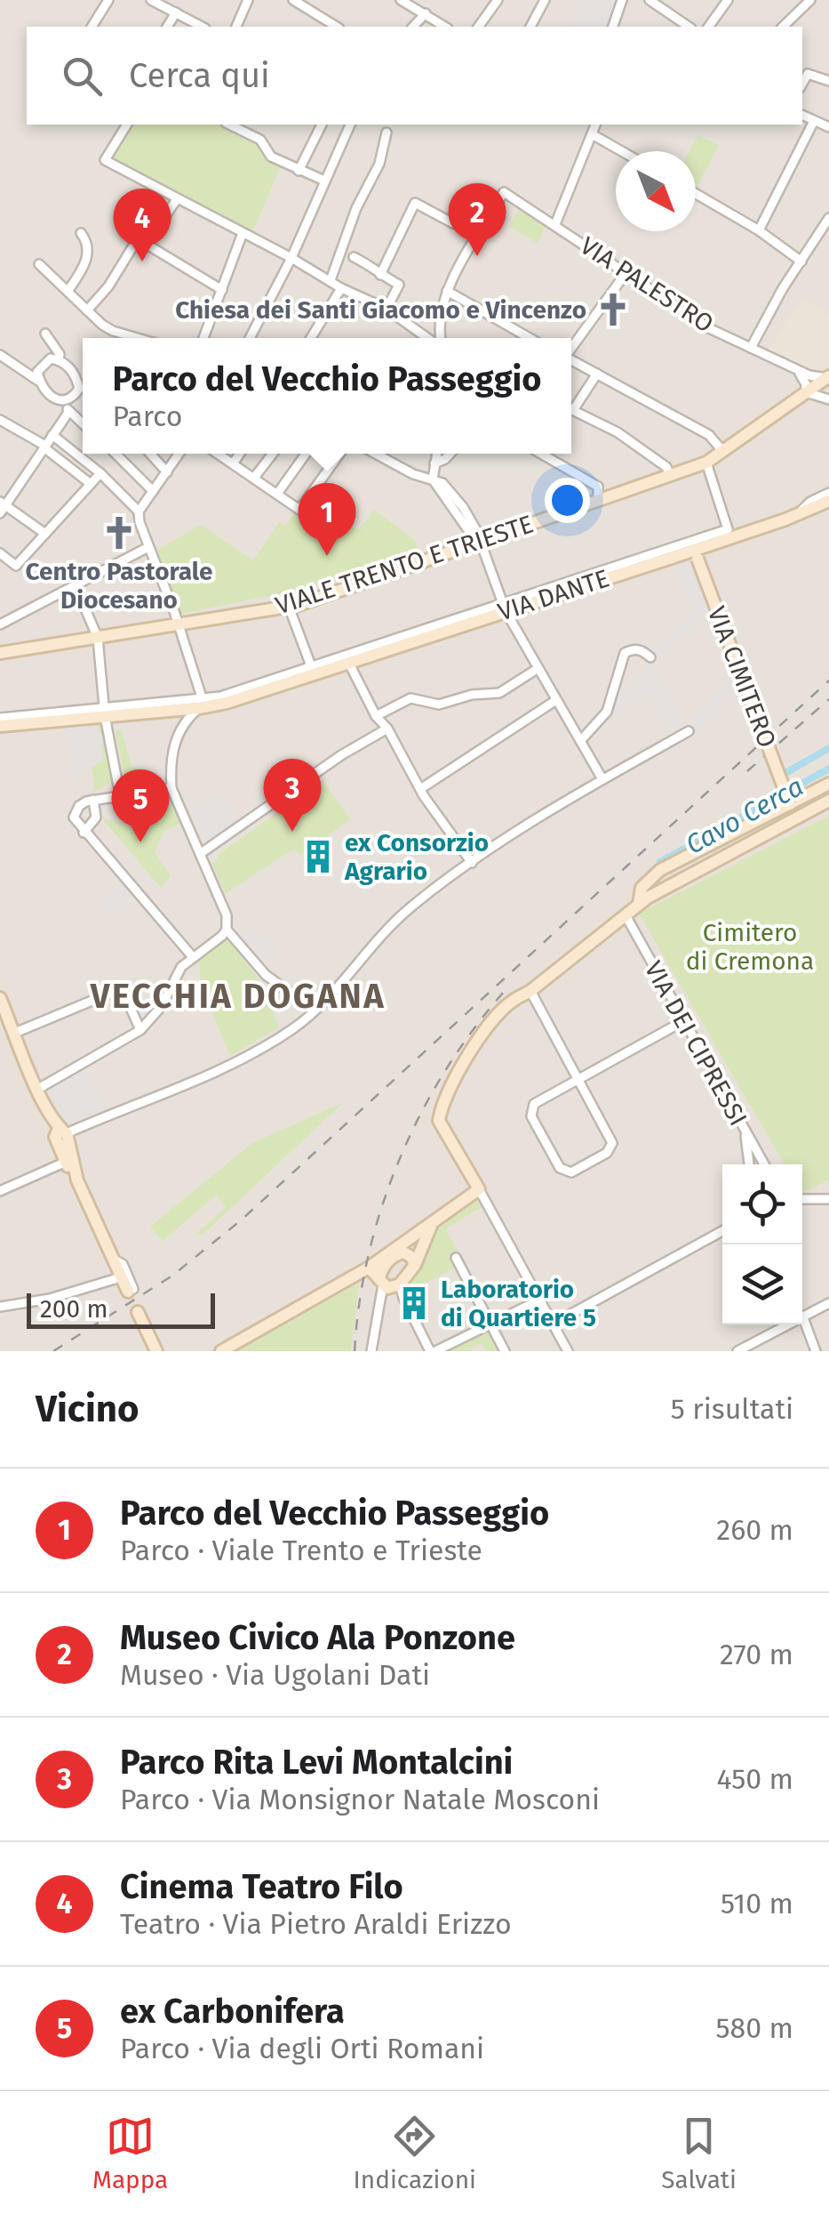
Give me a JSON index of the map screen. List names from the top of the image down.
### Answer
{
  "streets": {
    "main road": ["VIALE TRENTO E TRIESTE", "VIA DANTE", "VIA CIMITERO"],
    "street": ["VIA PALESTRO", "VIA DEI CIPRESSI"]
  },
  "crossings": [
    ["VIA PALESTRO", "VIALE TRENTO E TRIESTE"],
    ["VIA DANTE", "VIA CIMITERO"]
  ],
  "districts": ["VECCHIA DOGANA"],
  "water": ["Cavo Cerca"],
  "parks": ["Cimitero di Cremona"],
  "places": {
    "church": ["Chiesa dei Santi Giacomo e Vincenzo", "Centro Pastorale Diocesano"],
    "building": ["ex Consorzio Agrario", "Laboratorio di Quartiere 5"]
  },
  "scale_bar": "200 m",
  "north": "bottom right",
  "page": {
    "search": "Cerca qui",
    "pins": [
      "2",
      "4",
      "1",
      "3",
      "5"
    ],
    "popup": ["Parco del Vecchio Passeggio", "Parco"],
    "scale": "200 m",
    "heading": ["Vicino", "5 risultati"],
    "list": [
      {
        "mark": "1",
        "name": "Parco del Vecchio Passeggio",
        "note": "Parco · Viale Trento e Trieste",
        "value": "260 m"
      },
      {
        "mark": "2",
        "name": "Museo Civico Ala Ponzone",
        "note": "Museo · Via Ugolani Dati",
        "value": "270 m"
      },
      {
        "mark": "3",
        "name": "Parco Rita Levi Montalcini",
        "note": "Parco · Via Monsignor Natale Mosconi",
        "value": "450 m"
      },
      {
        "mark": "4",
        "name": "Cinema Teatro Filo",
        "note": "Teatro · Via Pietro Araldi Erizzo",
        "value": "510 m"
      },
      {
        "mark": "5",
        "name": "ex Carbonifera",
        "note": "Parco · Via degli Orti Romani",
        "value": "580 m"
      }
    ],
    "nav": ["Mappa", "Indicazioni", "Salvati"]
  }
}
